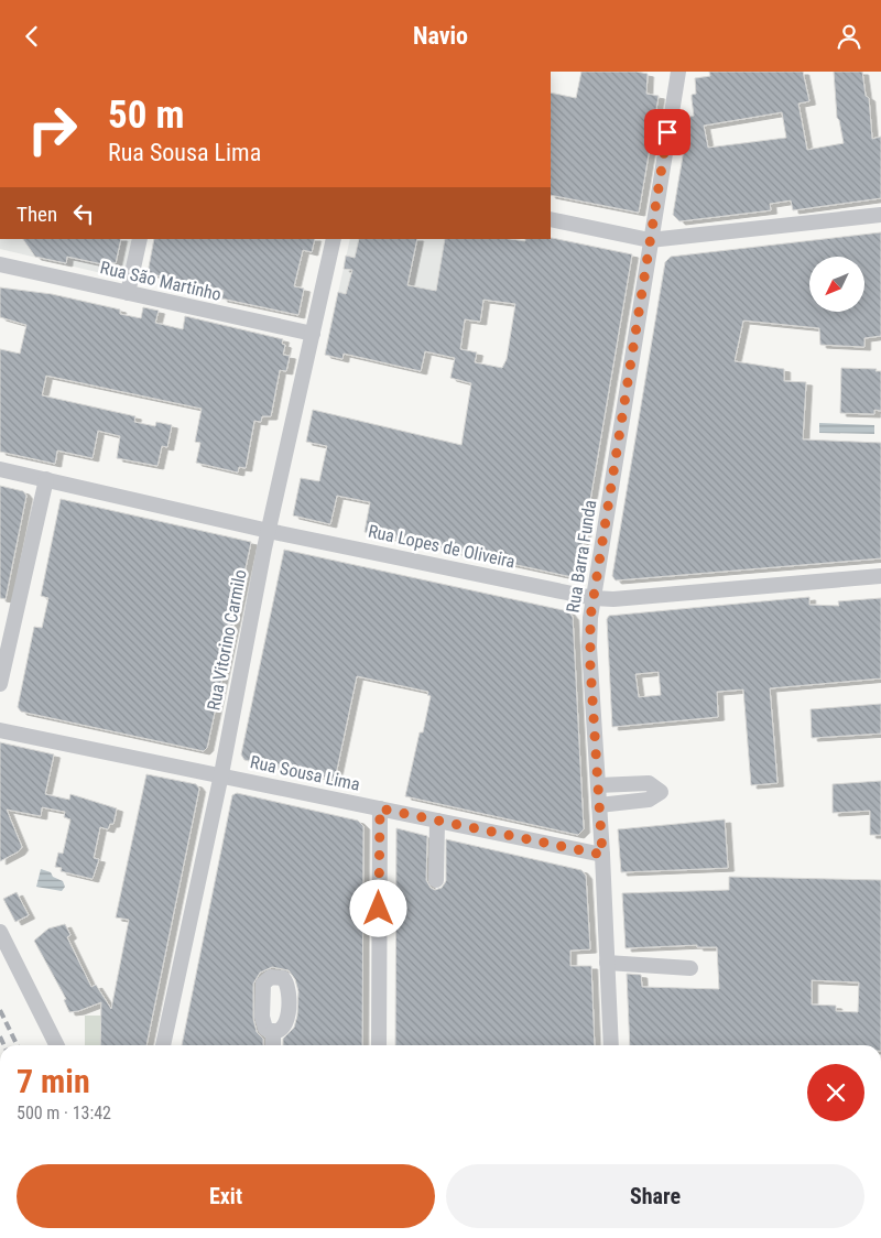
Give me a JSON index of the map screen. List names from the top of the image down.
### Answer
{
  "streets": {
    "street": [
      "Rua São Martinho",
      "Rua Lopes de Oliveira",
      "Rua Barra Funda",
      "Rua Vitorino Carmilo",
      "Rua Sousa Lima"
    ]
  },
  "crossings": [
    ["Rua São Martinho", "Rua Vitorino Carmilo"],
    ["Rua Lopes de Oliveira", "Rua Barra Funda"],
    ["Rua Lopes de Oliveira", "Rua Vitorino Carmilo"],
    ["Rua Barra Funda", "Rua Sousa Lima"],
    ["Rua Vitorino Carmilo", "Rua Sousa Lima"]
  ],
  "north": "bottom left",
  "page": {
    "header": "Navio",
    "turn": ["50 m", "Rua Sousa Lima"],
    "then": "Then",
    "heading": ["7 min", "500 m · 13:42"],
    "buttons": ["Exit", "Share"]
  }
}
